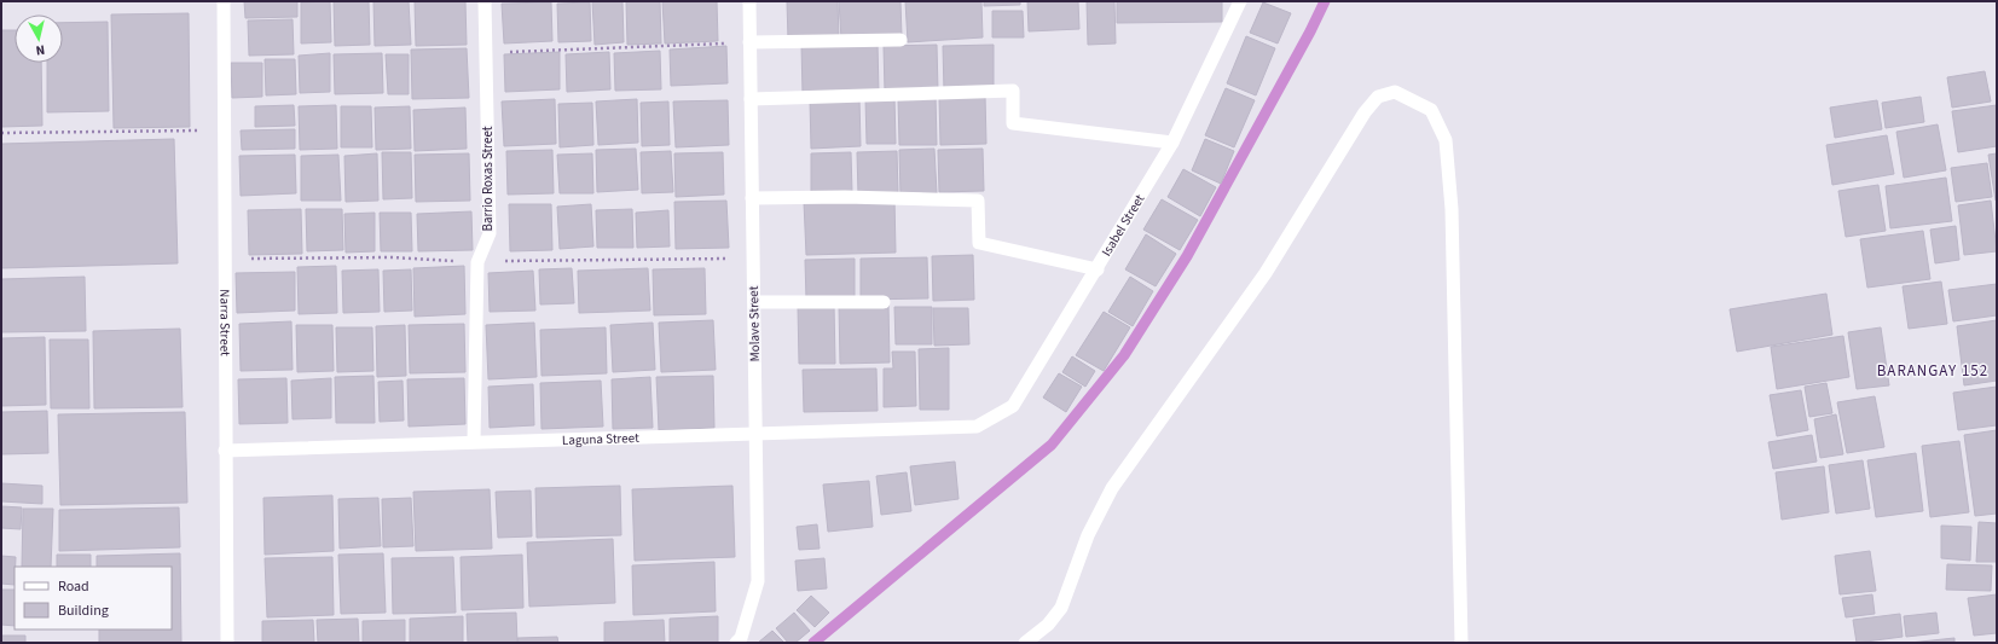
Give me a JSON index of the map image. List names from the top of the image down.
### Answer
{
  "streets": {
    "street": [
      "Barrio Roxas Street",
      "Isabel Street",
      "Narra Street",
      "Molave Street",
      "Laguna Street"
    ]
  },
  "crossings": [
    ["Barrio Roxas Street", "Laguna Street"],
    ["Isabel Street", "Laguna Street"],
    ["Narra Street", "Laguna Street"],
    ["Molave Street", "Laguna Street"]
  ],
  "districts": ["BARANGAY 152"],
  "legend": ["Road", "Building"],
  "north": "bottom"
}
